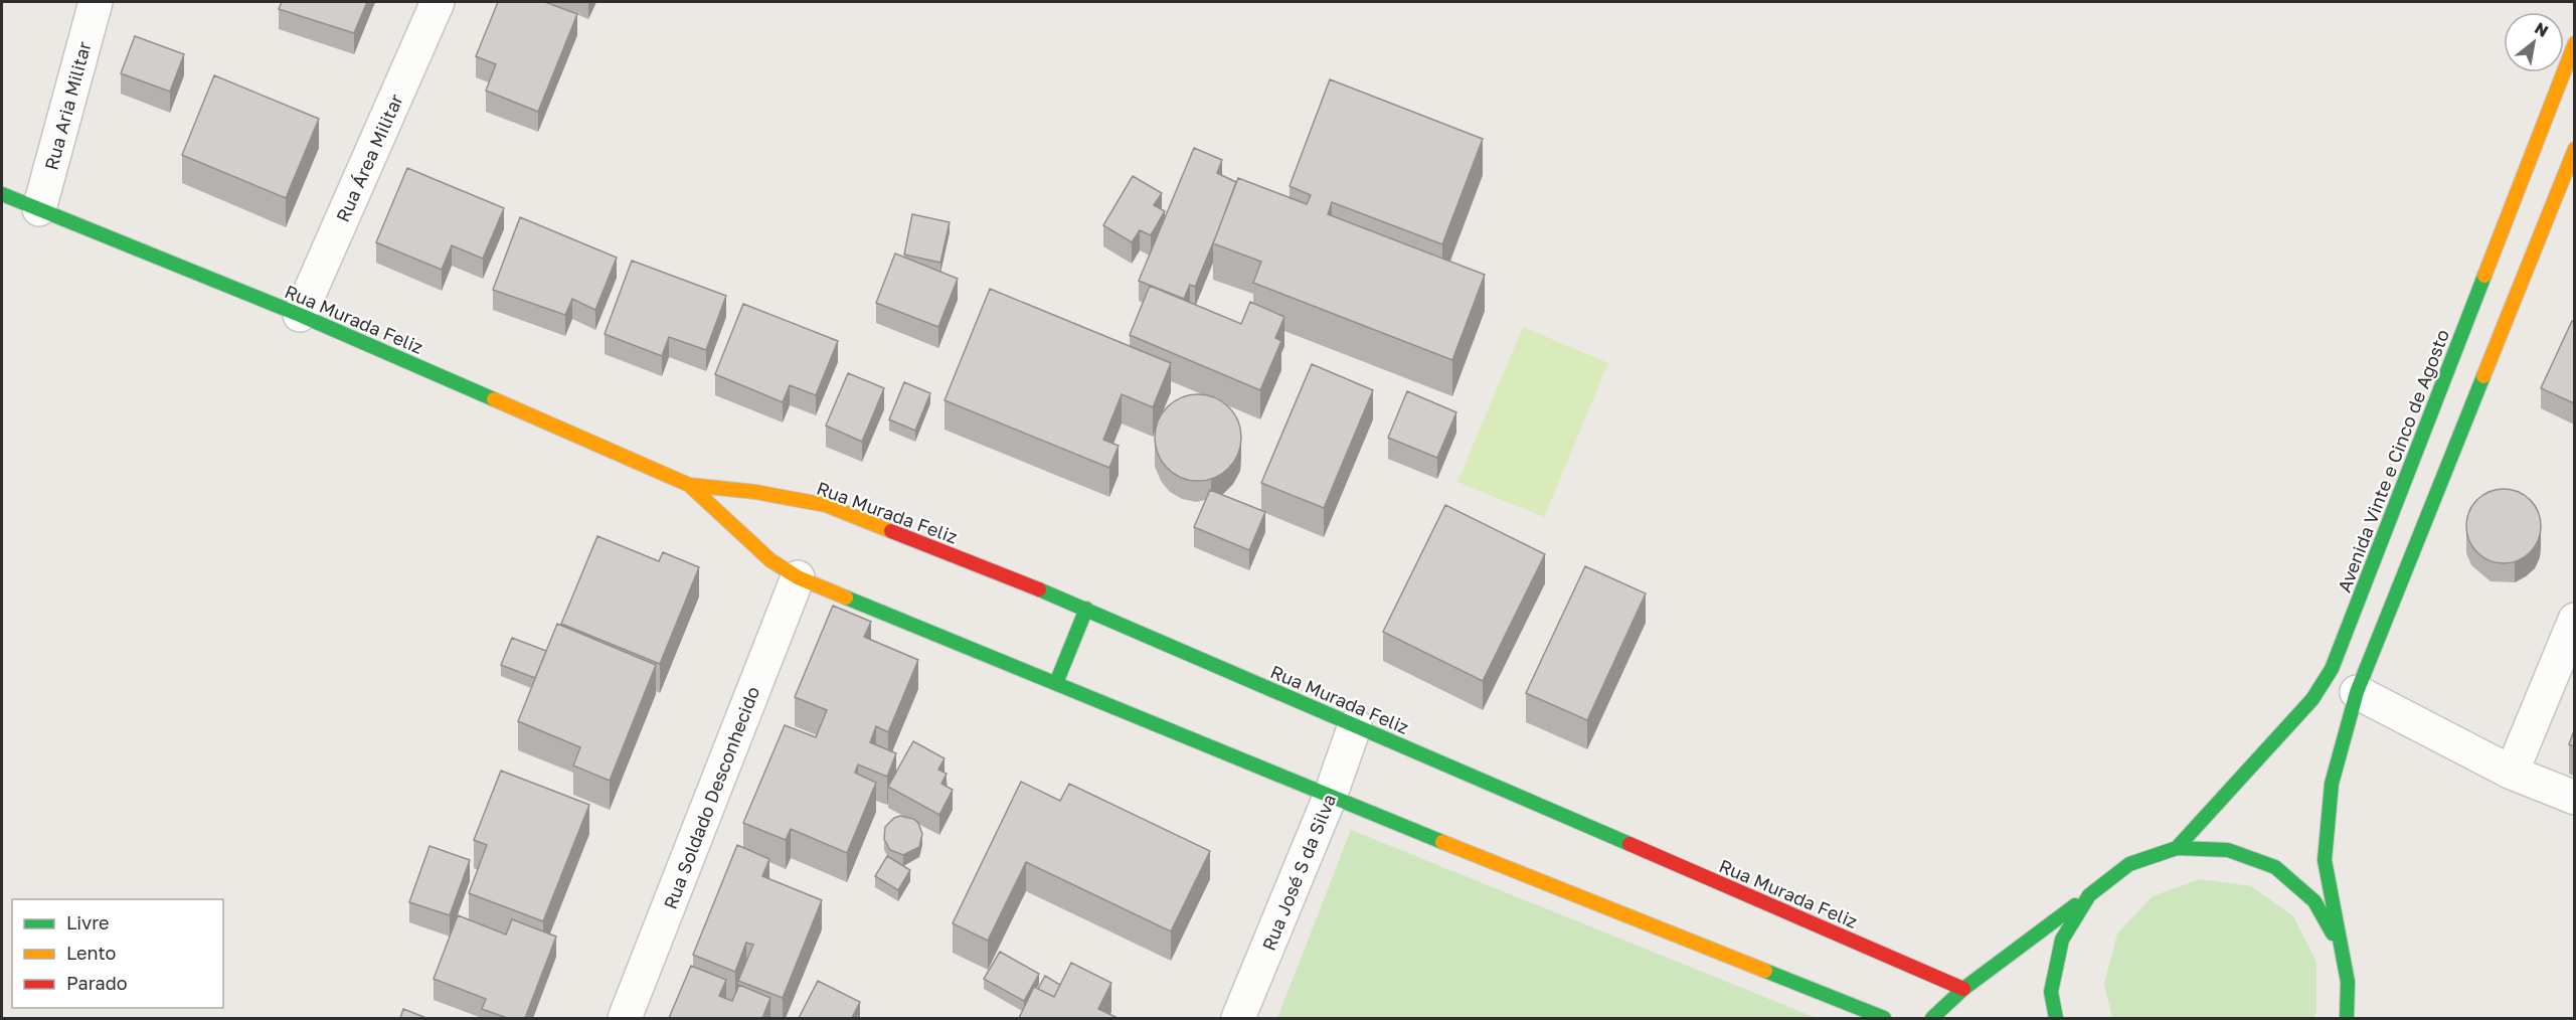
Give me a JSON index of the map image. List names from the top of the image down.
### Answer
{
  "streets": {
    "street": [
      "Rua Aria Militar",
      "Rua Área Militar",
      "Rua Murada Feliz",
      "Avenida Vinte e Cinco de Agosto",
      "Rua Soldado Desconhecido",
      "Rua José S da Silva"
    ]
  },
  "crossings": [
    ["Rua Aria Militar", "Rua Murada Feliz"],
    ["Rua Área Militar", "Rua Murada Feliz"],
    ["Rua Murada Feliz", "Rua Soldado Desconhecido"],
    ["Rua Murada Feliz", "Rua José S da Silva"]
  ],
  "legend": ["Livre", "Lento", "Parado"],
  "north": "top right"
}
